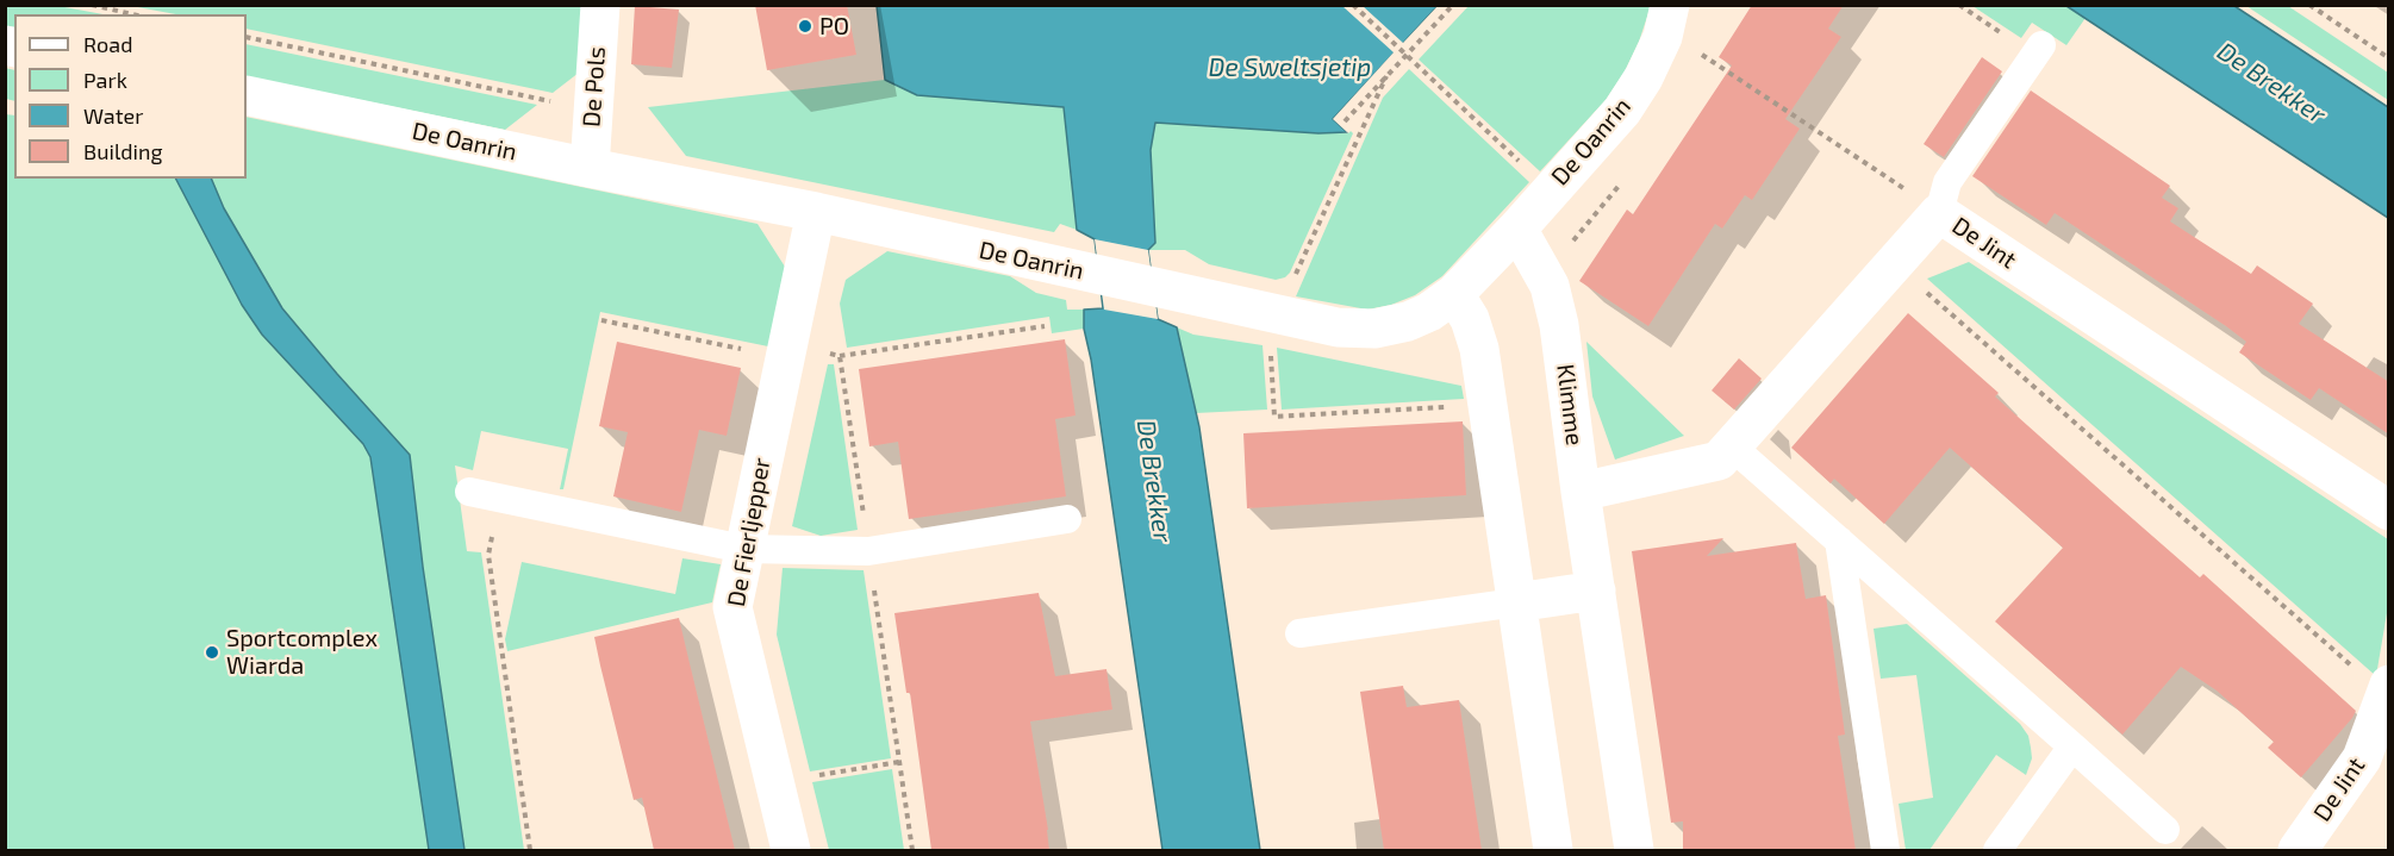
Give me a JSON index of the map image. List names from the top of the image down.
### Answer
{
  "streets": {
    "street": [
      "De Pols",
      "De Oanrin",
      "De Jint",
      "Klimme",
      "De Fierljepper"
    ]
  },
  "crossings": [
    ["De Pols", "De Oanrin"],
    ["De Oanrin", "Klimme"],
    ["De Oanrin", "De Fierljepper"],
    ["De Jint", "Klimme"]
  ],
  "water": ["De Sweltsjetip", "De Brekker"],
  "places": ["PO", "Sportcomplex Wiarda"],
  "legend": [
    "Road",
    "Park",
    "Water",
    "Building"
  ]
}
